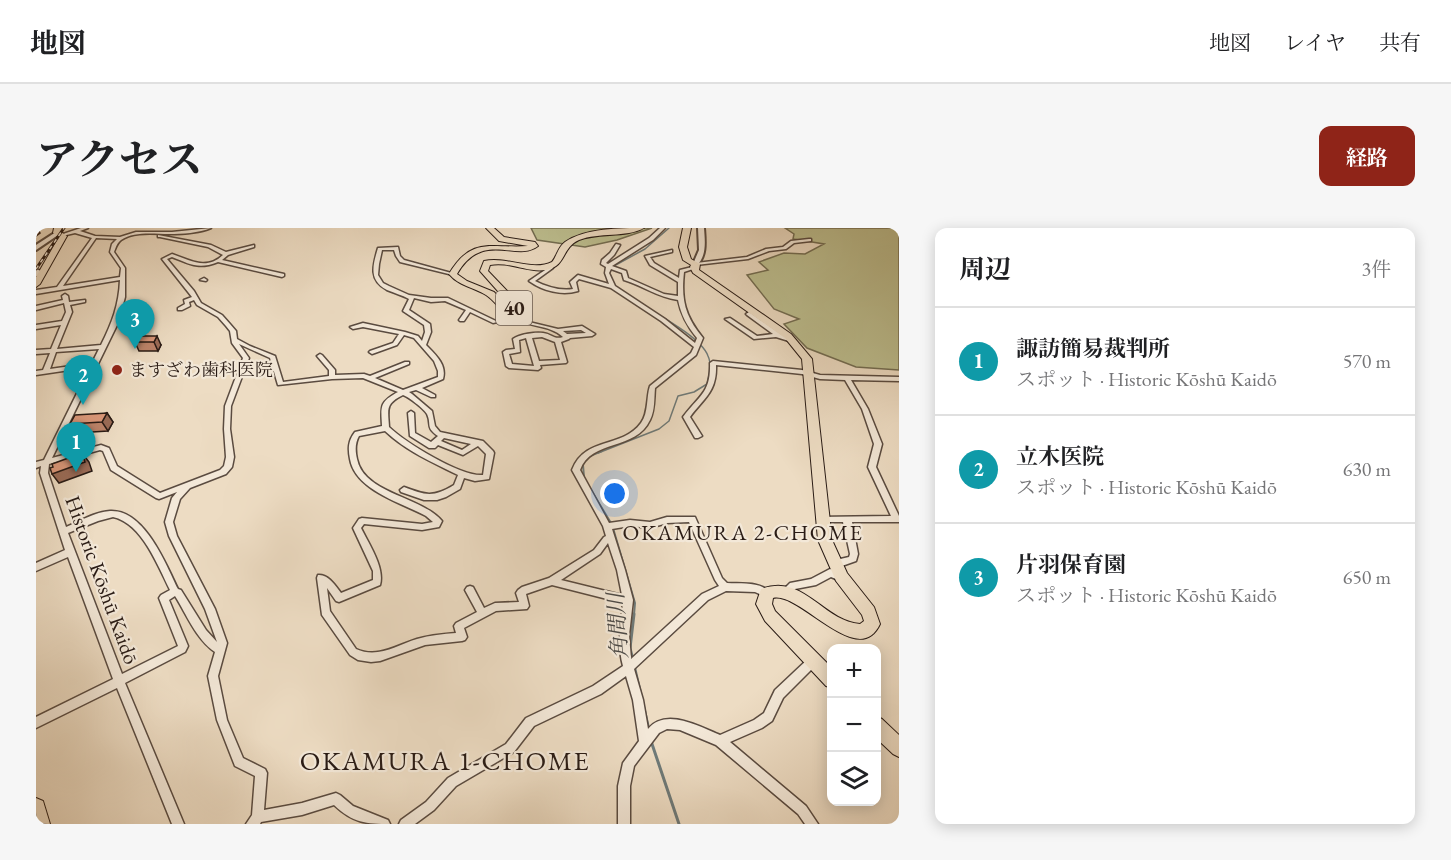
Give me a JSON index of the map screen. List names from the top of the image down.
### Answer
{
  "streets": {
    "main road": ["40"],
    "street": ["Historic Kōshū Kaidō"]
  },
  "districts": ["OKAMURA 2-CHOME", "OKAMURA 1-CHOME"],
  "water": ["角間川"],
  "places": ["ますざわ歯科医院"],
  "page": {
    "header": "地図",
    "nav": ["地図", "レイヤ", "共有"],
    "title": "アクセス",
    "buttons": "経路",
    "heading": ["周辺", "3件"],
    "pins": ["3", "2", "1"],
    "list": [
      {
        "mark": "1",
        "name": "諏訪簡易裁判所",
        "note": "スポット · Historic Kōshū Kaidō",
        "value": "570 m"
      },
      {
        "mark": "2",
        "name": "立木医院",
        "note": "スポット · Historic Kōshū Kaidō",
        "value": "630 m"
      },
      {
        "mark": "3",
        "name": "片羽保育園",
        "note": "スポット · Historic Kōshū Kaidō",
        "value": "650 m"
      }
    ],
    "map_buttons": ["+", "−"]
  }
}
